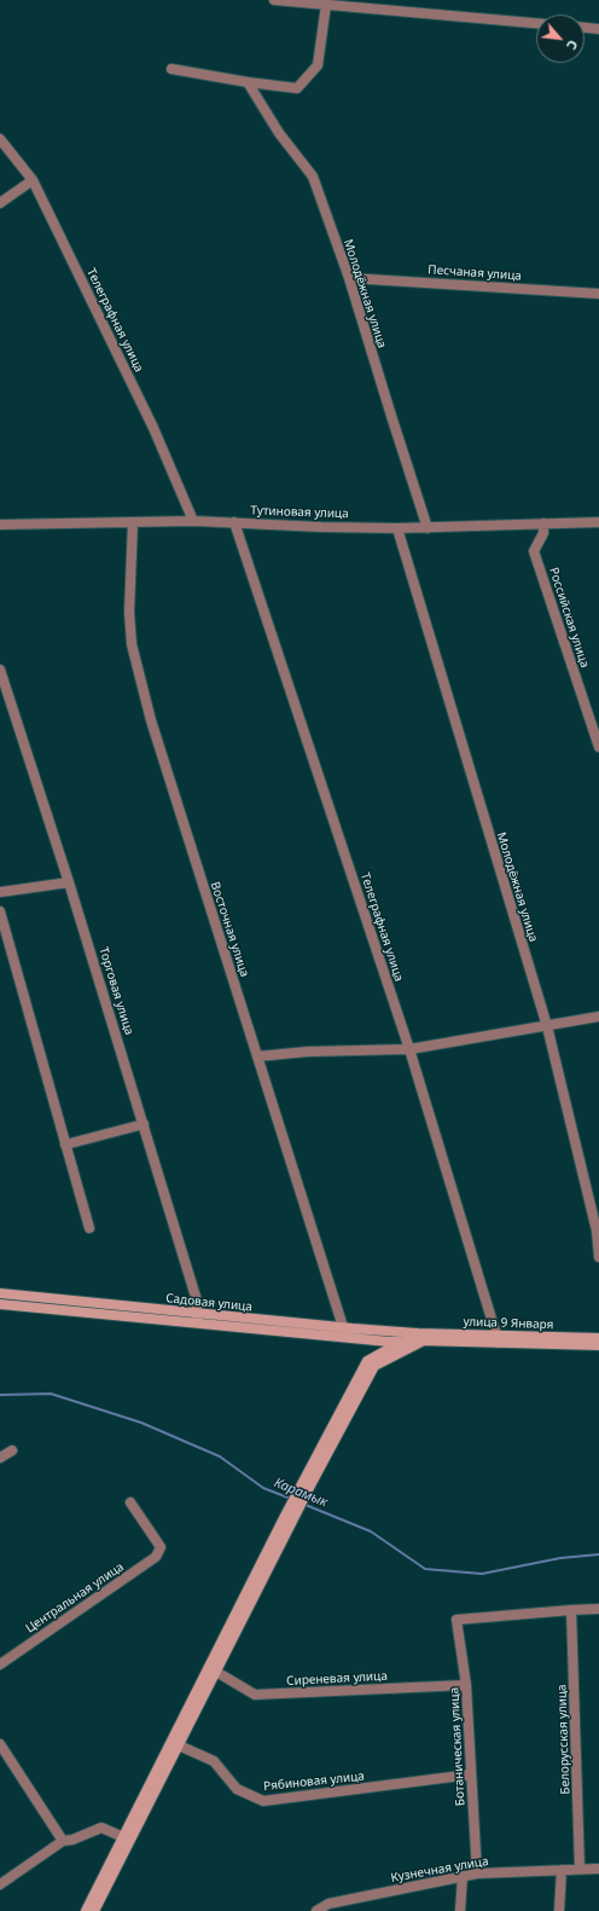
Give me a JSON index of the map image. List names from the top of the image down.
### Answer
{
  "streets": {
    "main road": ["Садовая улица", "улица 9 Января"],
    "street": [
      "Песчаная улица",
      "Молодёжная улица",
      "Телеграфная улица",
      "Тутиновая улица",
      "Российская улица",
      "Восточная улица",
      "Торговая улица",
      "Центральная улица",
      "Сиреневая улица",
      "Белорусская улица",
      "Ботаническая улица",
      "Рябиновая улица",
      "Кузнечная улица"
    ]
  },
  "crossings": [
    ["Песчаная улица", "Молодёжная улица"],
    ["Молодёжная улица", "Тутиновая улица"],
    ["Телеграфная улица", "Тутиновая улица"],
    ["Телеграфная улица", "улица 9 Января"],
    ["Тутиновая улица", "Российская улица"],
    ["Тутиновая улица", "Восточная улица"],
    ["Восточная улица", "Садовая улица"],
    ["Восточная улица", "улица 9 Января"],
    ["Торговая улица", "Садовая улица"],
    ["Садовая улица", "улица 9 Января"],
    ["Сиреневая улица", "Ботаническая улица"],
    ["Белорусская улица", "Ботаническая улица"],
    ["Белорусская улица", "Кузнечная улица"],
    ["Ботаническая улица", "Рябиновая улица"],
    ["Ботаническая улица", "Кузнечная улица"]
  ],
  "water": ["Карамык"],
  "north": "bottom right"
}
